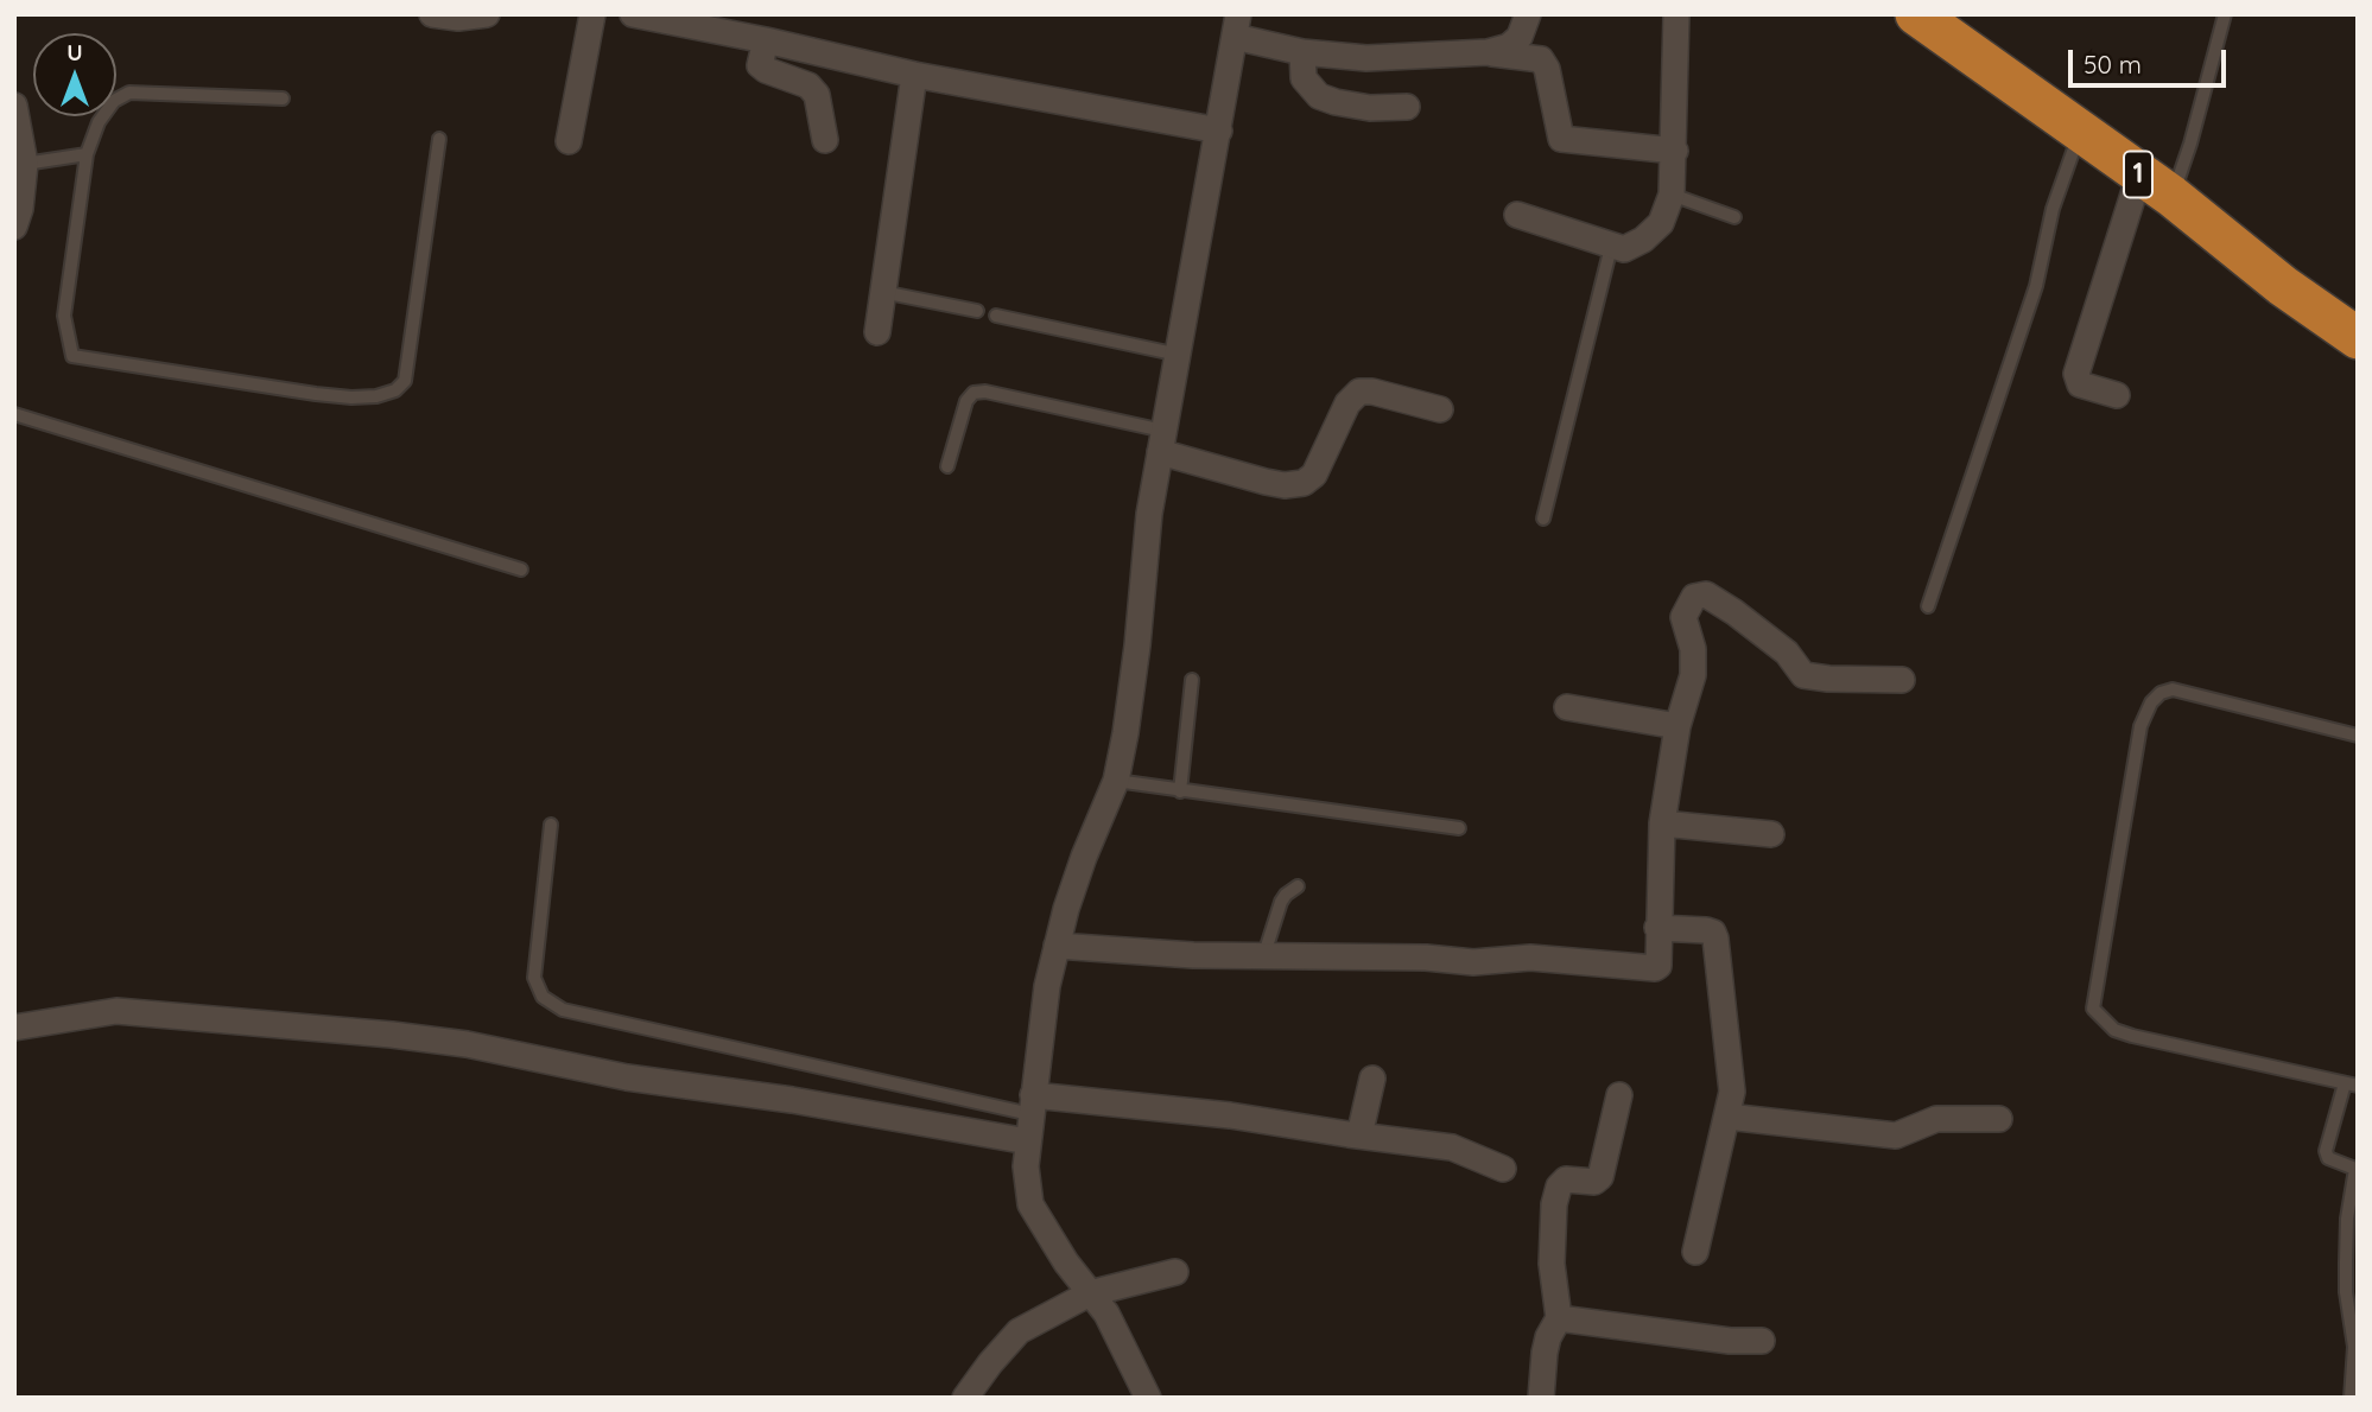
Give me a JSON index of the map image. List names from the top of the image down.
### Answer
{
  "streets": {
    "highway": ["1"]
  },
  "scale_bar": "50 m",
  "north": "top"
}
